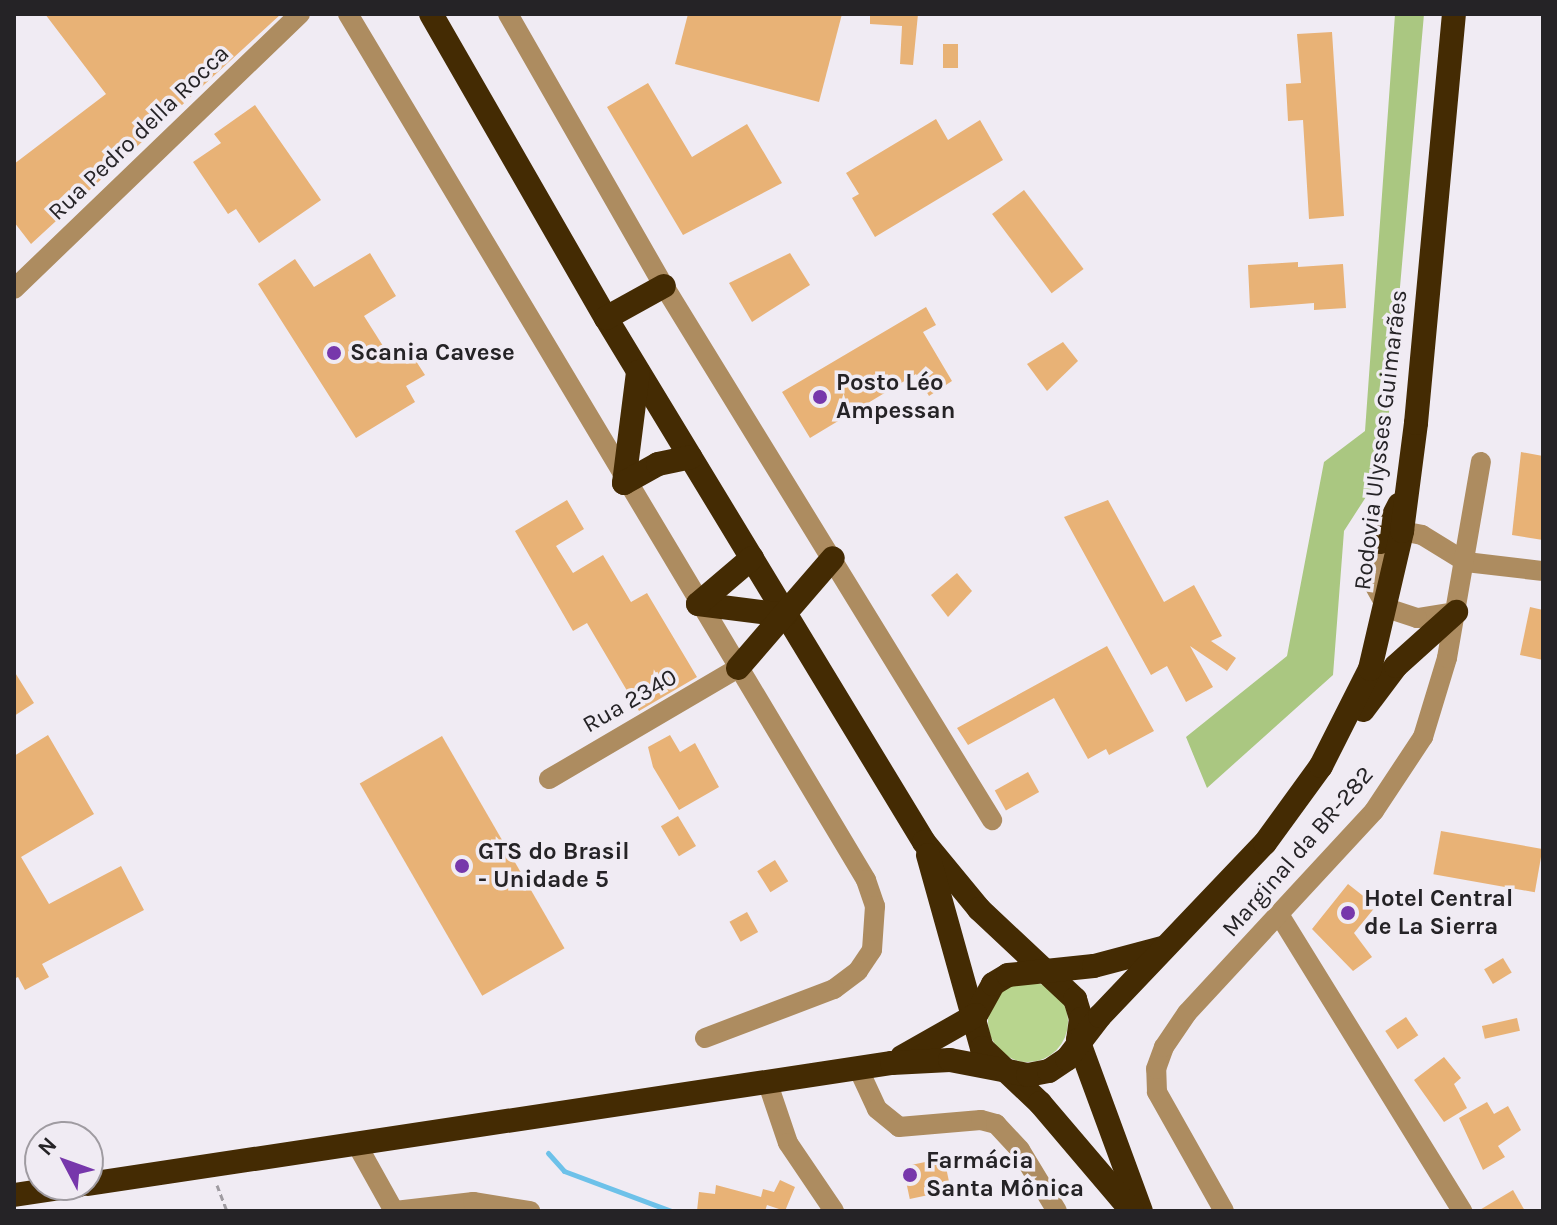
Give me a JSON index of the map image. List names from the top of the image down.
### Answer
{
  "streets": {
    "highway": ["Rodovia Ulysses Guimarães"],
    "street": ["Rua Pedro della Rocca", "Rua 2340", "Marginal da BR-282"]
  },
  "places": [
    "Scania Cavese",
    "Posto Léo Ampessan",
    "GTS do Brasil - Unidade 5",
    "Hotel Central de La Sierra",
    "Farmácia Santa Mônica"
  ],
  "north": "top left"
}
